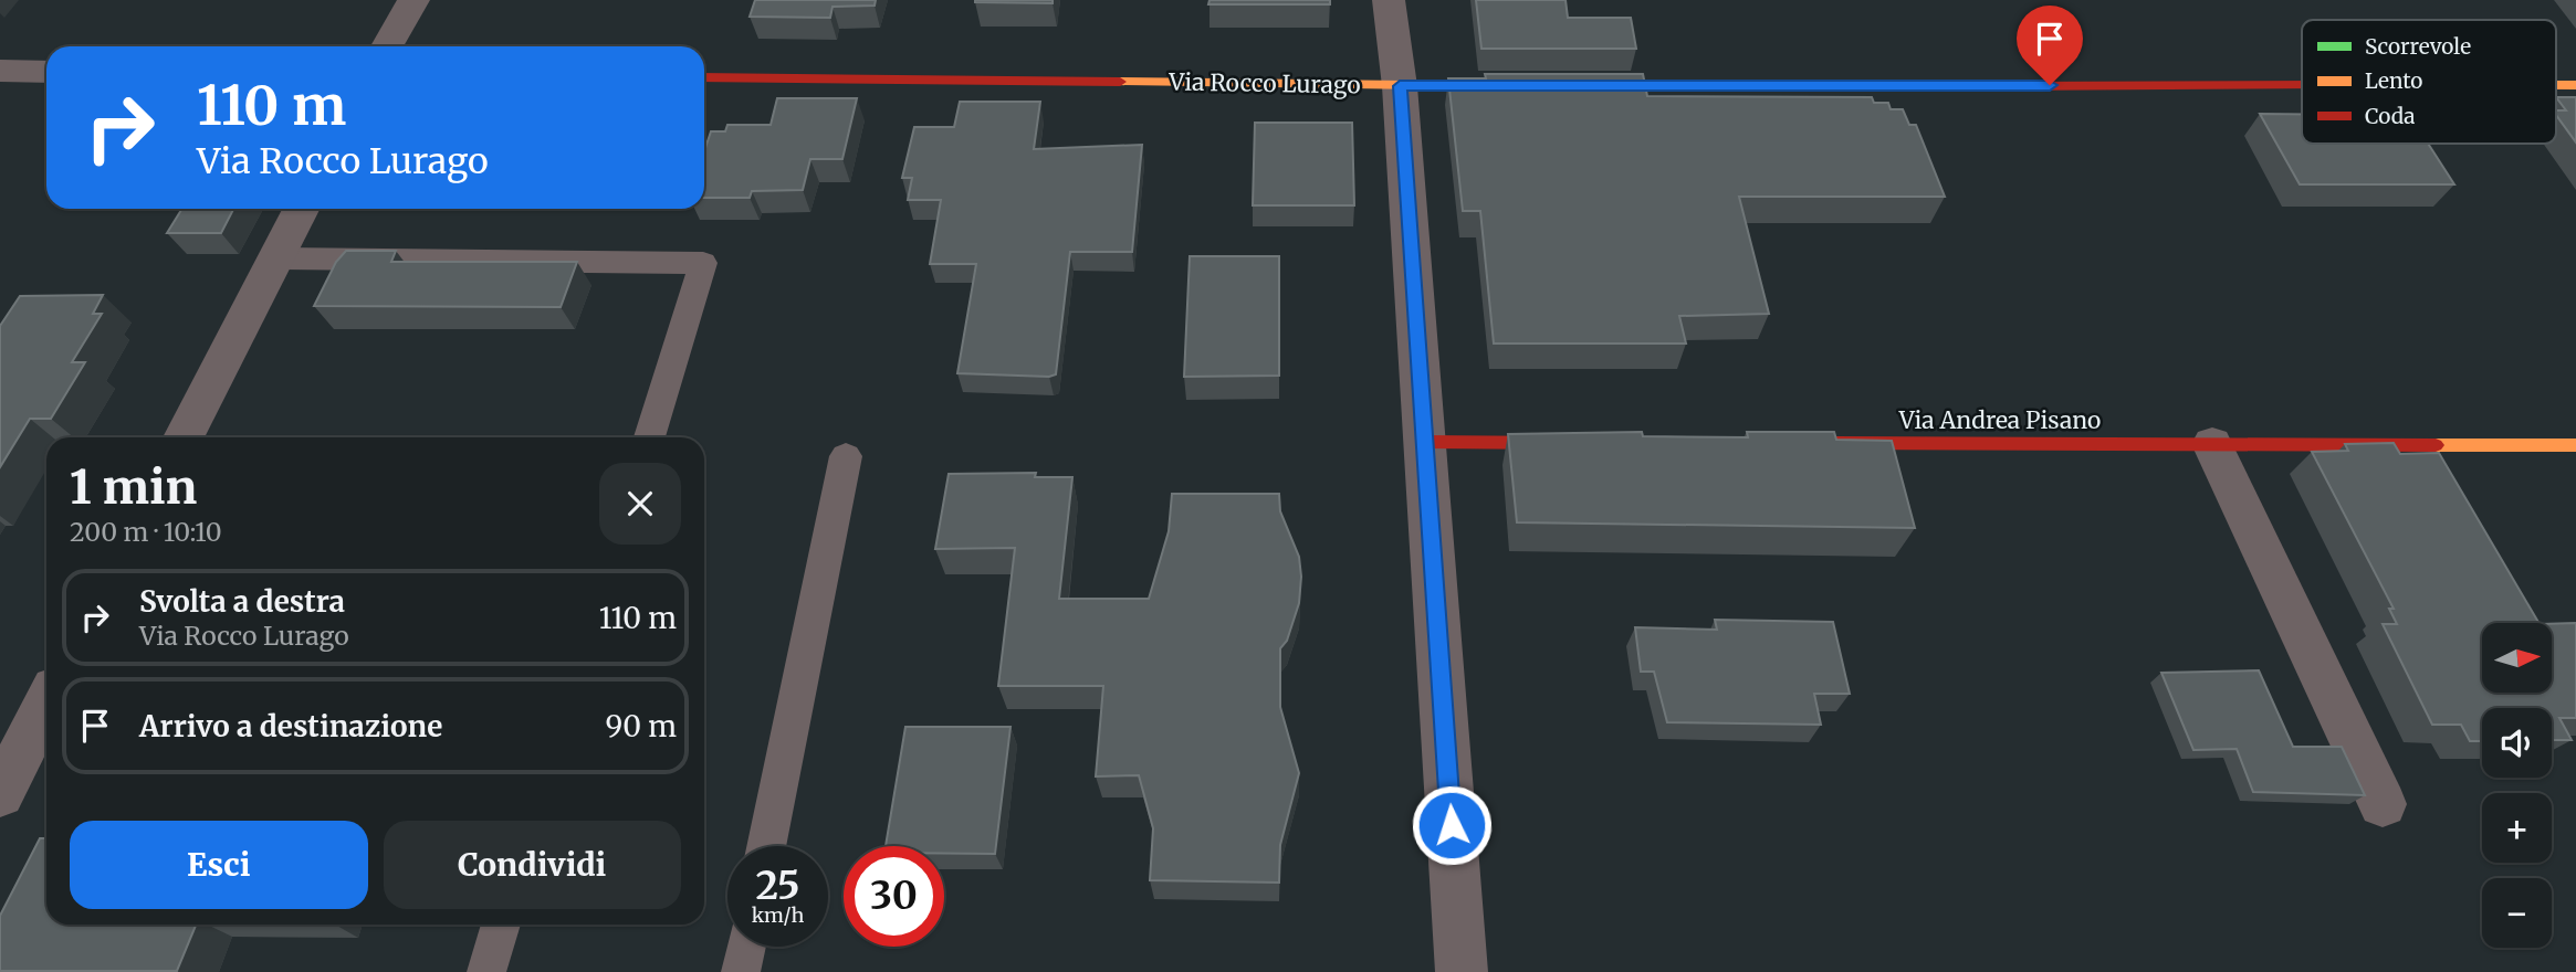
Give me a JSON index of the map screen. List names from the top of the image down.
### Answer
{
  "streets": {
    "street": ["Via Rocco Lurago", "Via Andrea Pisano"]
  },
  "legend": ["Scorrevole", "Lento", "Coda"],
  "north": "right",
  "page": {
    "turn": ["110 m", "Via Rocco Lurago"],
    "heading": ["1 min", "200 m · 10:10"],
    "list": [
      {
        "name": "Svolta a destra",
        "note": "Via Rocco Lurago",
        "value": "110 m"
      },
      {
        "name": "Arrivo a destinazione",
        "value": "90 m"
      }
    ],
    "map_buttons": ["+", "−"],
    "buttons": ["Esci", "Condividi"],
    "speed": "25 km/h",
    "limit": "30"
  }
}
